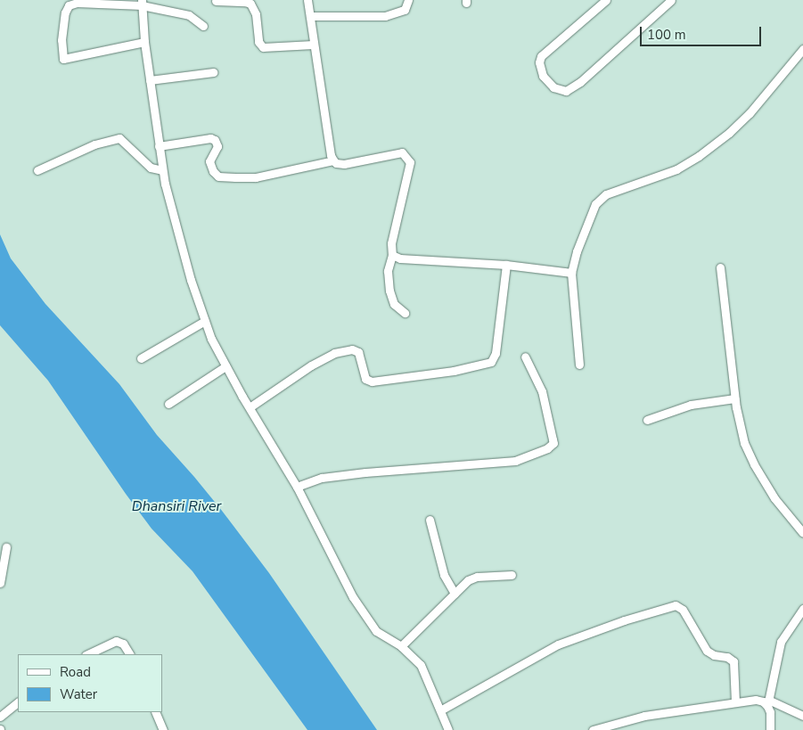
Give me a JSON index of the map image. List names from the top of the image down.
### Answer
{
  "water": ["Dhansiri River"],
  "legend": ["Road", "Water"],
  "scale_bar": "100 m"
}
